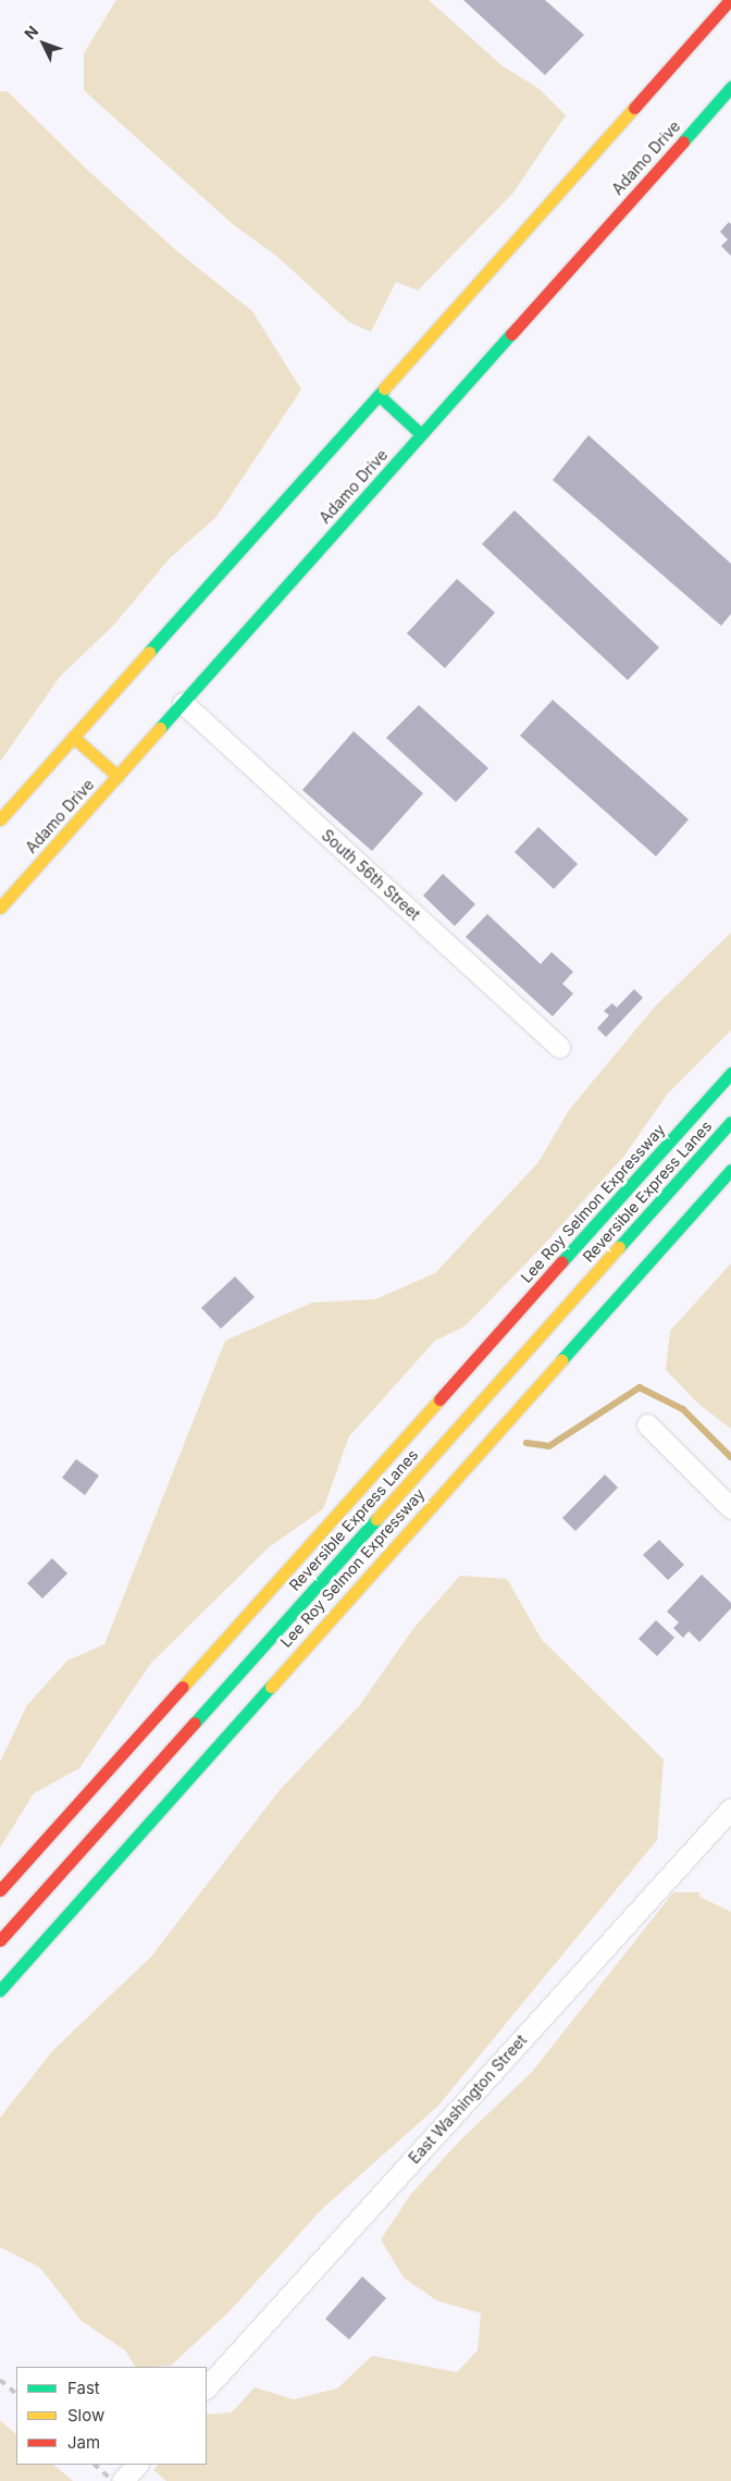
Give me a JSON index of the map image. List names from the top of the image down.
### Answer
{
  "streets": {
    "main road": ["Adamo Drive", "Reversible Express Lanes", "Lee Roy Selmon Expressway"],
    "street": ["South 56th Street", "East Washington Street"]
  },
  "crossings": [
    ["Adamo Drive", "South 56th Street"]
  ],
  "legend": ["Fast", "Slow", "Jam"],
  "north": "top left"
}
